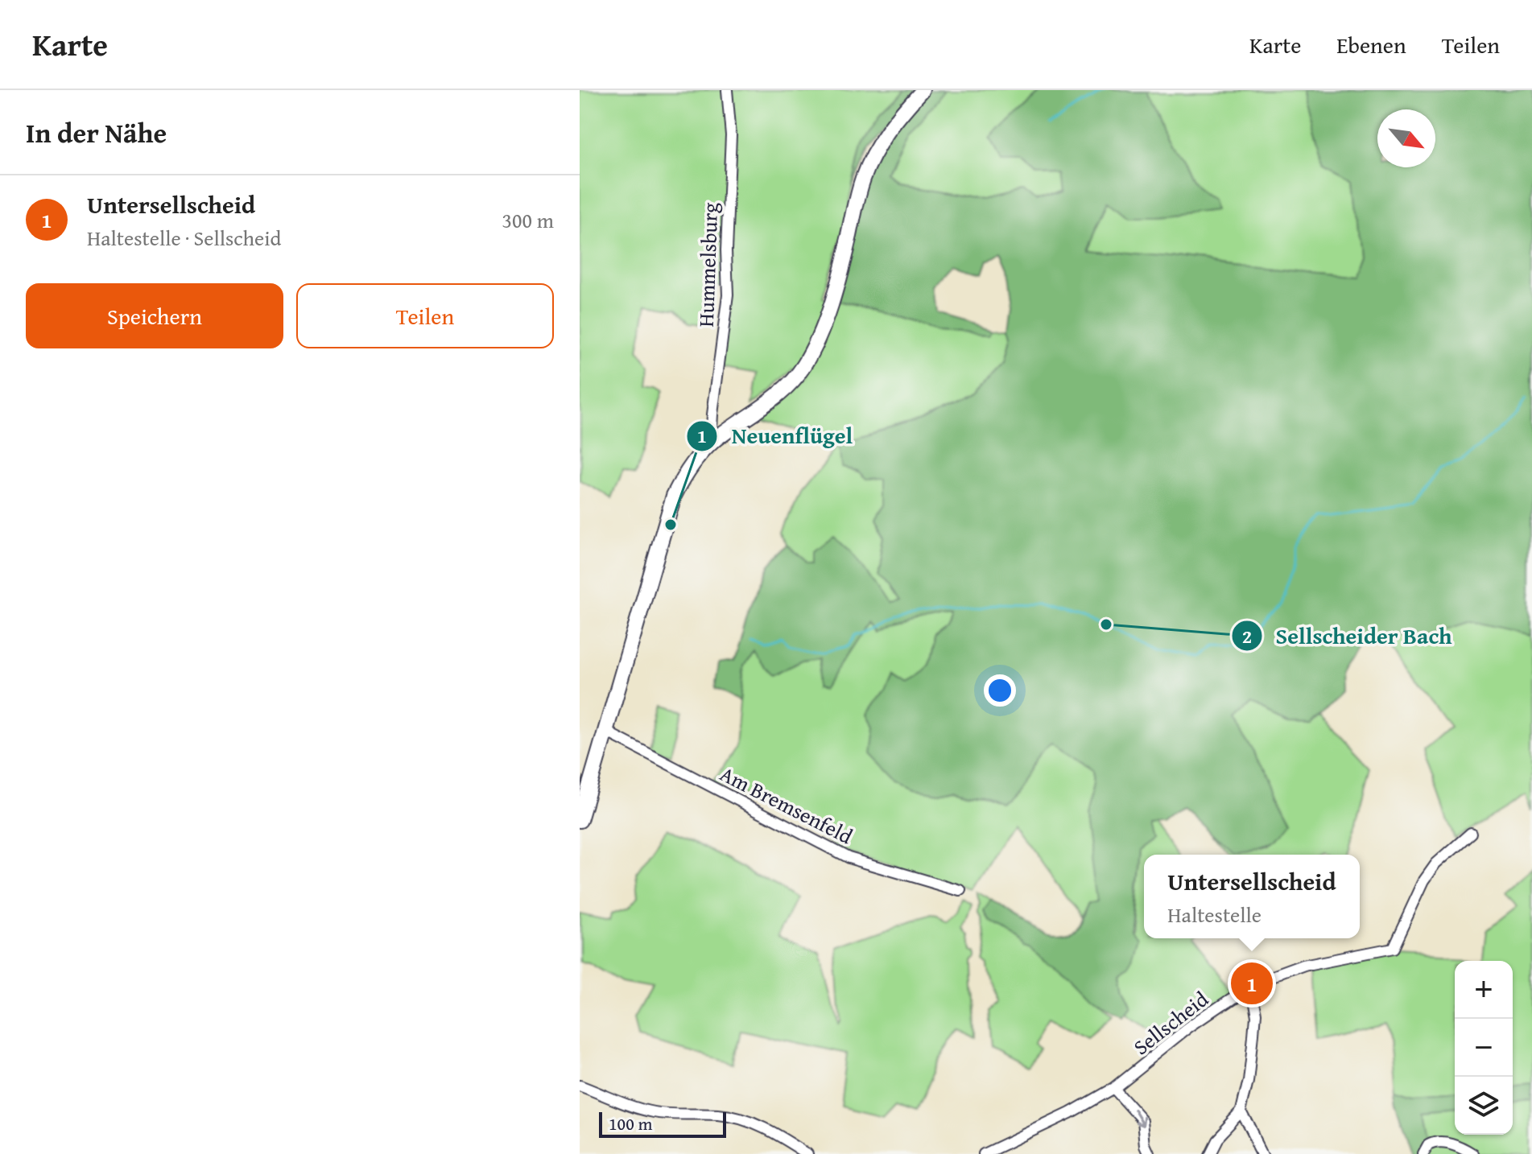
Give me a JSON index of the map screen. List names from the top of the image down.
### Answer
{
  "streets": {
    "street": ["Hummelsburg", "Am Bremsenfeld", "Sellscheid"]
  },
  "places": ["Neuenflügel", "Sellscheider Bach"],
  "scale_bar": "100 m",
  "north": "bottom right",
  "page": {
    "header": "Karte",
    "nav": ["Karte", "Ebenen", "Teilen"],
    "heading": "In der Nähe",
    "list": [
      {
        "mark": "1",
        "name": "Untersellscheid",
        "note": "Haltestelle · Sellscheid",
        "value": "300 m"
      }
    ],
    "buttons": ["Speichern", "Teilen"],
    "popup": ["Untersellscheid", "Haltestelle"],
    "pins": "1",
    "map_buttons": ["+", "−"],
    "scale": "100 m"
  }
}
